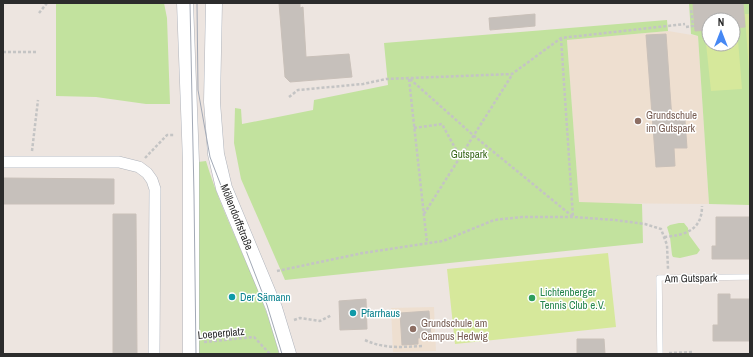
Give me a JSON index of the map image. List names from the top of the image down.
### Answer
{
  "streets": {
    "main road": ["Möllendorffstraße"],
    "lane": ["Am Gutspark"],
    "path": ["Loeperplatz"]
  },
  "parks": ["Gutspark"],
  "places": [
    "Grundschule im Gutspark",
    "Der Sämann",
    "Lichtenberger Tennis Club e.V.",
    "Pfarrhaus",
    "Grundschule am Campus Hedwig"
  ],
  "north": "top"
}
